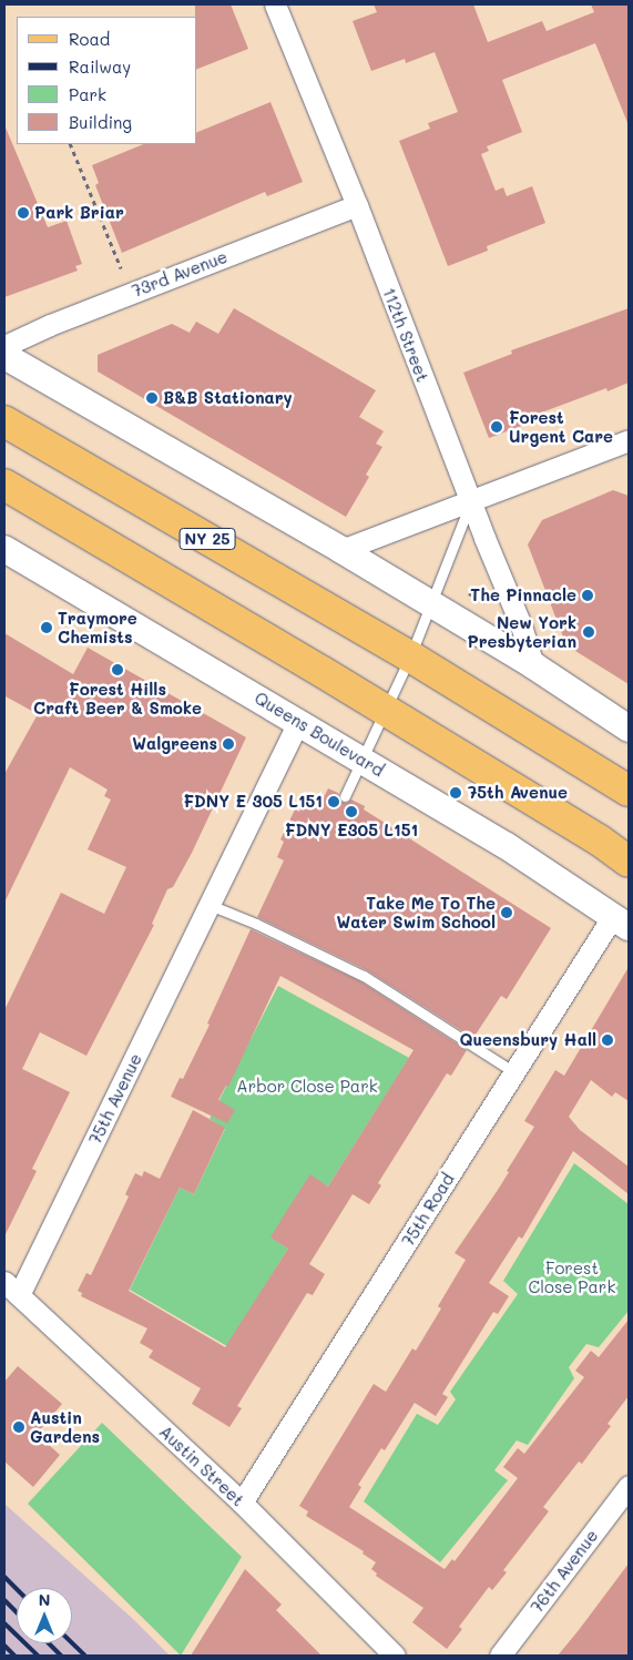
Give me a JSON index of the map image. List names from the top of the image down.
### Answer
{
  "streets": {
    "main road": ["NY 25"],
    "street": [
      "73rd Avenue",
      "112th Street",
      "Queens Boulevard",
      "75th Avenue",
      "75th Road",
      "Austin Street",
      "76th Avenue"
    ]
  },
  "crossings": [
    ["73rd Avenue", "112th Street"],
    ["Queens Boulevard", "75th Avenue"],
    ["Queens Boulevard", "75th Road"],
    ["75th Avenue", "Austin Street"],
    ["75th Road", "Austin Street"]
  ],
  "parks": ["Arbor Close Park", "Forest Close Park"],
  "places": [
    "Park Briar",
    "B&B Stationary",
    "Forest Urgent Care",
    "The Pinnacle",
    "Traymore Chemists",
    "New York Presbyterian",
    "Forest Hills Craft Beer & Smoke",
    "Walgreens",
    "75th Avenue",
    "FDNY E 305 L151",
    "FDNY E305 L151",
    "Take Me To The Water Swim School",
    "Queensbury Hall",
    "Austin Gardens"
  ],
  "legend": [
    "Road",
    "Railway",
    "Park",
    "Building"
  ],
  "north": "top"
}
